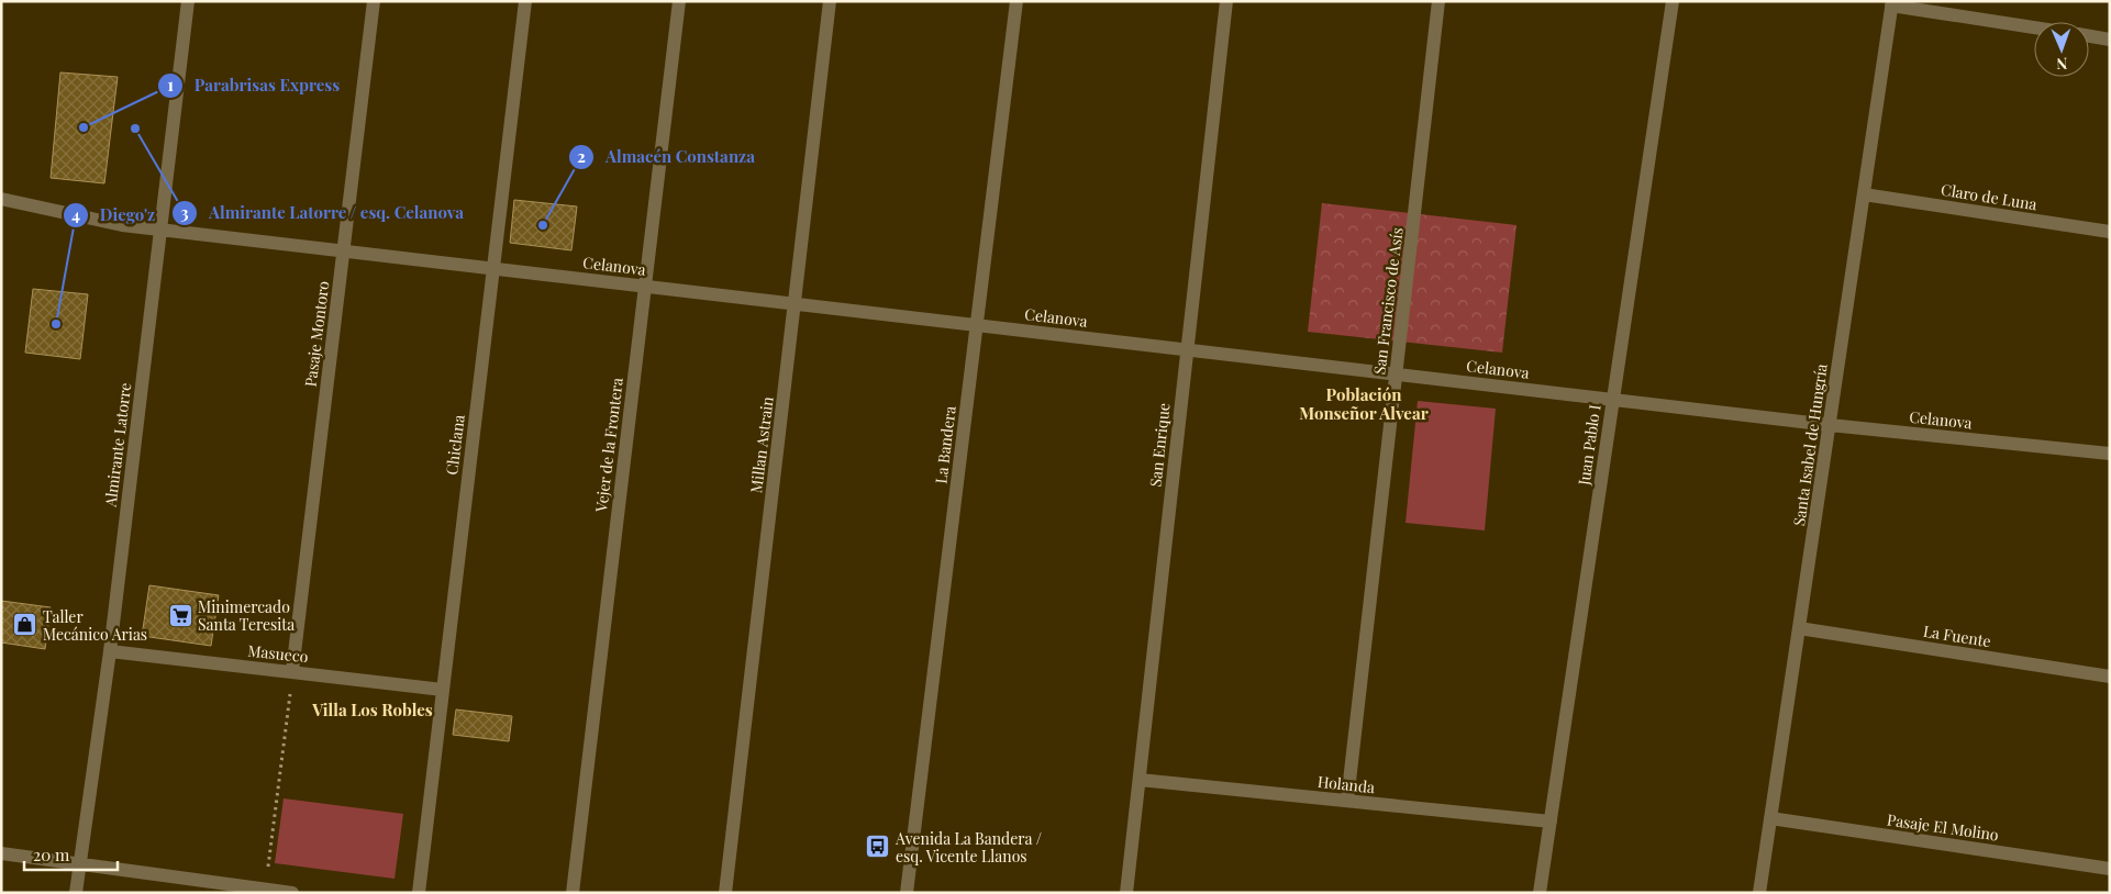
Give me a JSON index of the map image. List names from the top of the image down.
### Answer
{
  "streets": {
    "street": [
      "Claro de Luna",
      "Celanova",
      "San Francisco de Asís",
      "Pasaje Montoro",
      "Almirante Latorre",
      "Chiclana",
      "Vejer de la Frontera",
      "Millan Astrain",
      "La Bandera",
      "San Enrique",
      "Juan Pablo I",
      "Santa Isabel de Hungría",
      "La Fuente",
      "Masueco",
      "Holanda",
      "Pasaje El Molino"
    ]
  },
  "crossings": [
    ["Claro de Luna", "Santa Isabel de Hungría"],
    ["Celanova", "San Francisco de Asís"],
    ["Celanova", "Pasaje Montoro"],
    ["Celanova", "Almirante Latorre"],
    ["Celanova", "Chiclana"],
    ["Celanova", "Vejer de la Frontera"],
    ["Celanova", "Millan Astrain"],
    ["Celanova", "La Bandera"],
    ["Celanova", "San Enrique"],
    ["Celanova", "Juan Pablo I"],
    ["Celanova", "Santa Isabel de Hungría"],
    ["San Francisco de Asís", "Holanda"],
    ["Pasaje Montoro", "Masueco"],
    ["Almirante Latorre", "Masueco"],
    ["Chiclana", "Masueco"],
    ["San Enrique", "Holanda"],
    ["Juan Pablo I", "Holanda"],
    ["Santa Isabel de Hungría", "La Fuente"],
    ["Santa Isabel de Hungría", "Pasaje El Molino"]
  ],
  "districts": ["Población Monseñor Alvear", "Villa Los Robles"],
  "places": {
    "other": [
      "Parabrisas Express",
      "Almirante Latorre / esq. Celanova",
      "Almacén Constanza",
      "Diego'z"
    ],
    "supermarket": ["Minimercado Santa Teresita"],
    "shop": ["Taller Mecánico Arias"],
    "bus stop": ["Avenida La Bandera / esq. Vicente Llanos"]
  },
  "scale_bar": "20 m",
  "north": "bottom"
}
